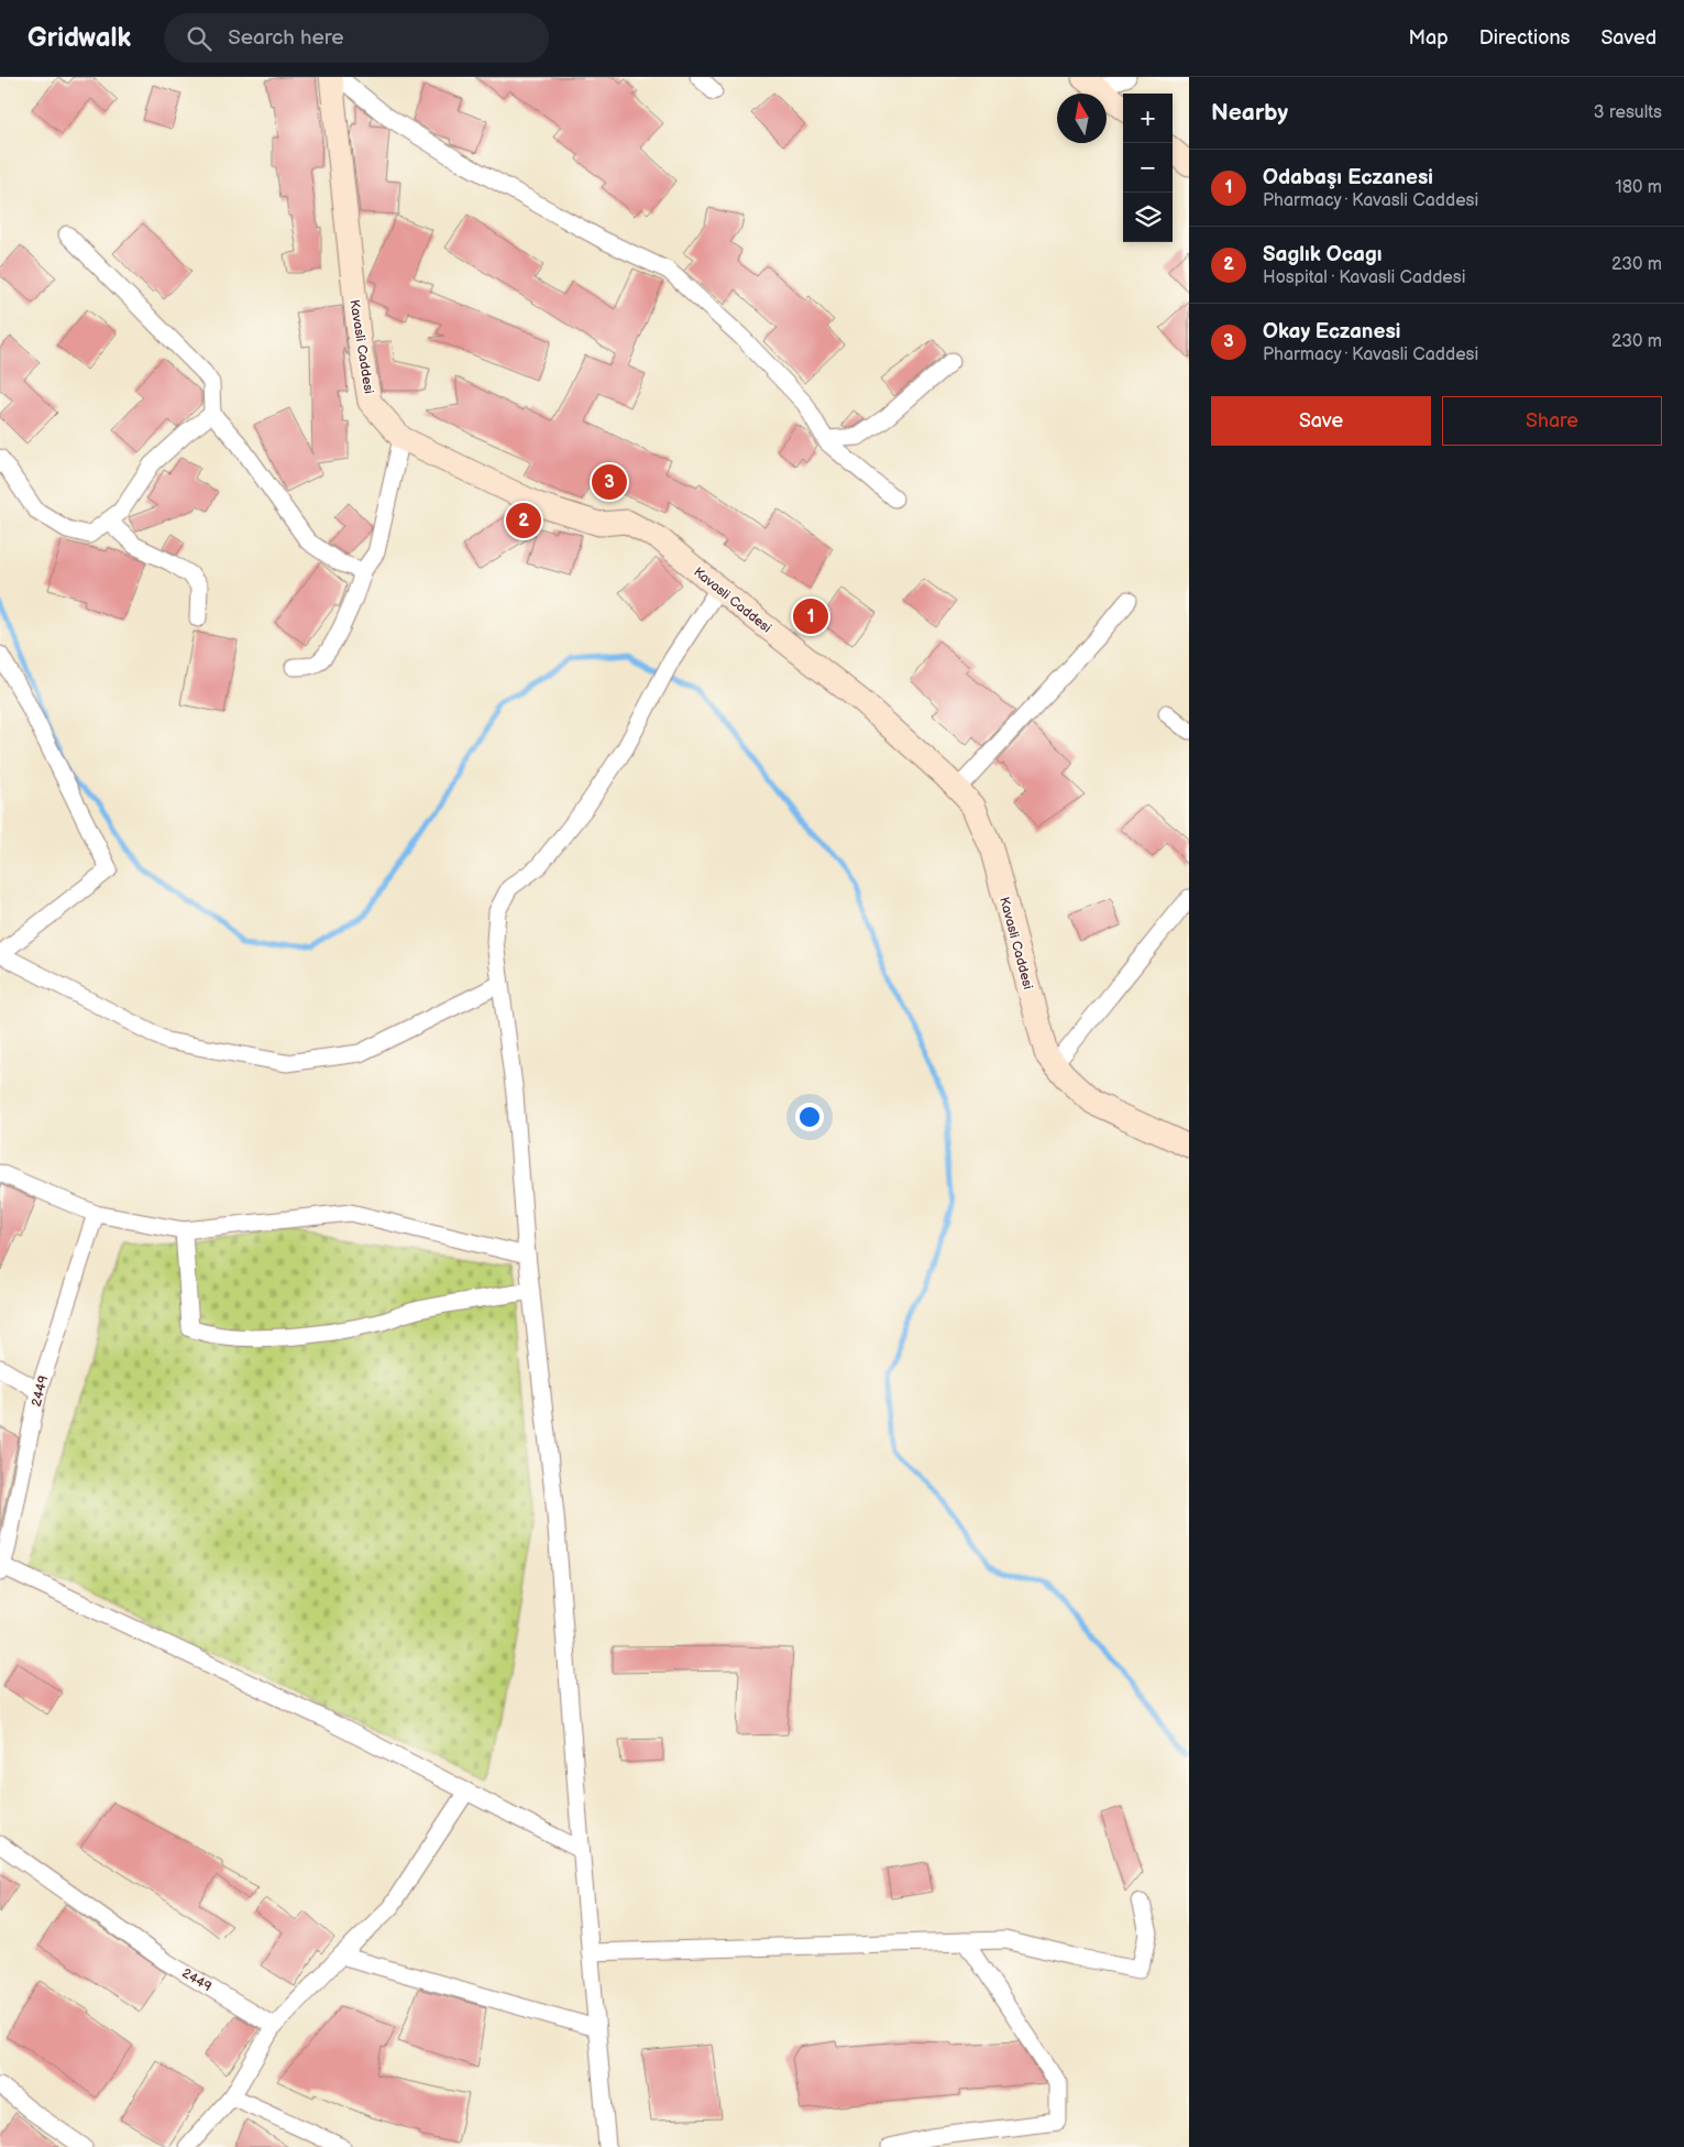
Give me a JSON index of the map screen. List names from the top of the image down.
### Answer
{
  "streets": {
    "street": ["Kavasli Caddesi", "2449"]
  },
  "north": "top",
  "page": {
    "header": "Gridwalk",
    "search": "Search here",
    "nav": ["Map", "Directions", "Saved"],
    "heading": ["Nearby", "3 results"],
    "map_buttons": ["+", "−"],
    "list": [
      {
        "mark": "1",
        "name": "Odabaşı Eczanesi",
        "note": "Pharmacy · Kavasli Caddesi",
        "value": "180 m"
      },
      {
        "mark": "2",
        "name": "Saglık Ocagı",
        "note": "Hospital · Kavasli Caddesi",
        "value": "230 m"
      },
      {
        "mark": "3",
        "name": "Okay Eczanesi",
        "note": "Pharmacy · Kavasli Caddesi",
        "value": "230 m"
      }
    ],
    "buttons": ["Save", "Share"],
    "pins": ["3", "2", "1"]
  }
}
